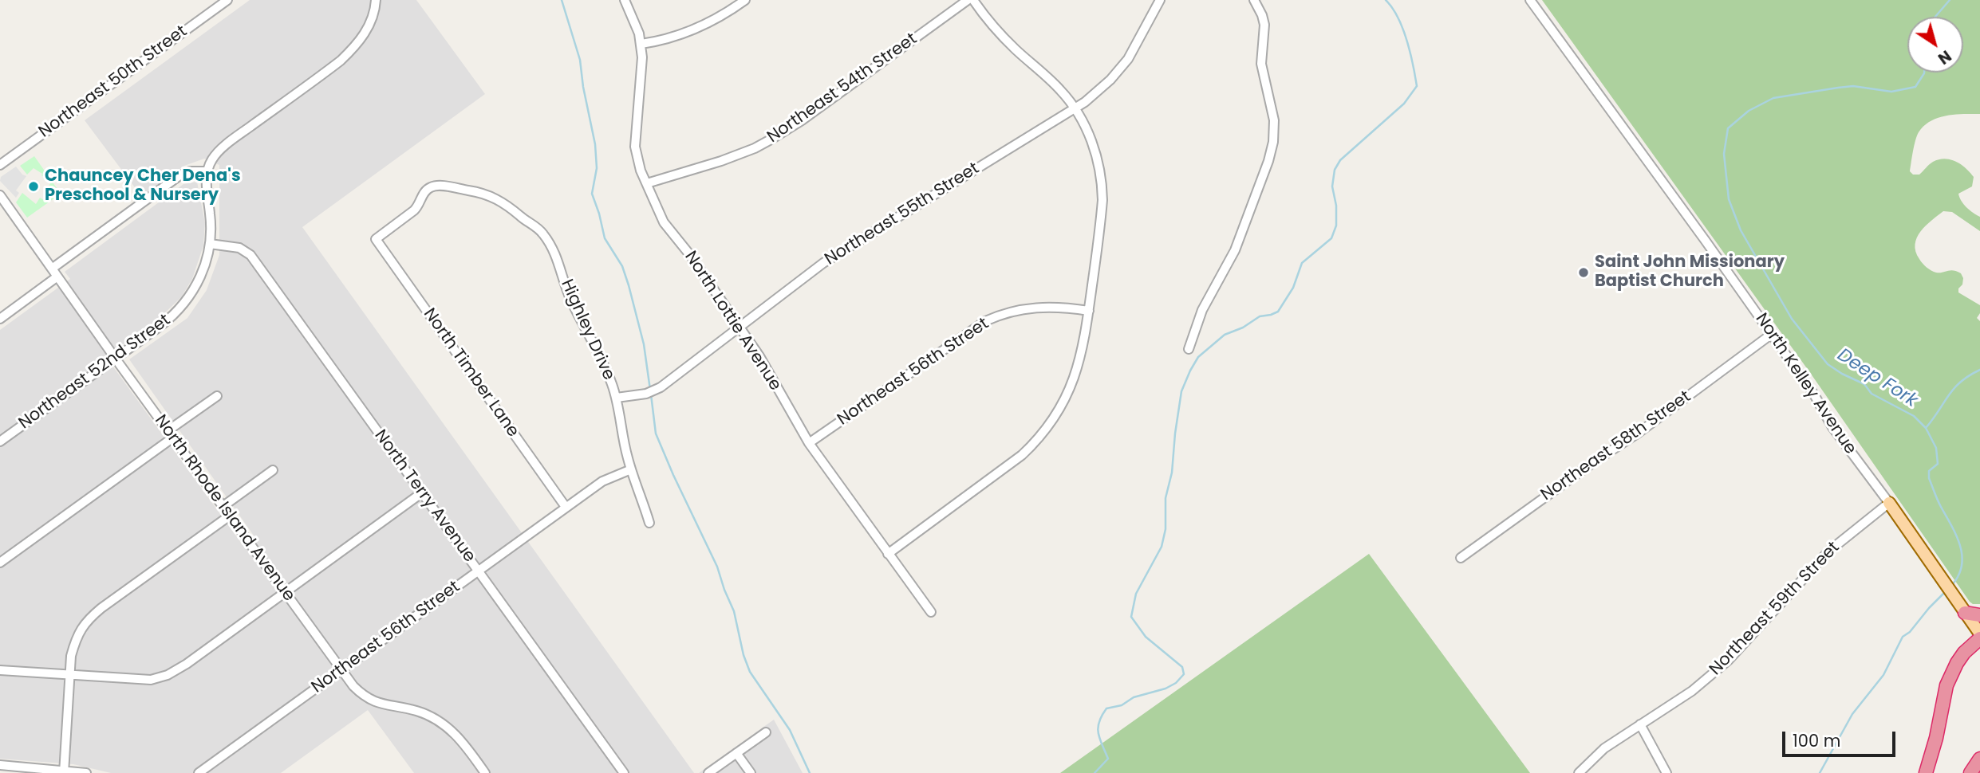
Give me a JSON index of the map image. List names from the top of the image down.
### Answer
{
  "streets": {
    "main road": ["North Kelley Avenue"],
    "street": [
      "Northeast 50th Street",
      "Northeast 54th Street",
      "Northeast 55th Street",
      "North Lottie Avenue",
      "Highley Drive",
      "Northeast 52nd Street",
      "Northeast 56th Street",
      "North Timber Lane",
      "Northeast 58th Street",
      "North Terry Avenue",
      "North Rhode Island Avenue",
      "Northeast 59th Street"
    ]
  },
  "crossings": [
    ["Northeast 54th Street", "North Lottie Avenue"],
    ["Northeast 55th Street", "North Lottie Avenue"],
    ["Northeast 55th Street", "Highley Drive"],
    ["North Lottie Avenue", "Northeast 56th Street"],
    ["Highley Drive", "Northeast 56th Street"],
    ["Highley Drive", "North Timber Lane"],
    ["Northeast 52nd Street", "North Terry Avenue"],
    ["Northeast 52nd Street", "North Rhode Island Avenue"],
    ["Northeast 56th Street", "North Timber Lane"],
    ["Northeast 56th Street", "North Terry Avenue"],
    ["Northeast 56th Street", "North Rhode Island Avenue"],
    ["North Kelley Avenue", "Northeast 58th Street"],
    ["North Kelley Avenue", "Northeast 59th Street"]
  ],
  "water": ["Deep Fork"],
  "places": ["Chauncey Cher Dena's Preschool & Nursery", "Saint John Missionary Baptist Church"],
  "scale_bar": "100 m",
  "north": "bottom right"
}
